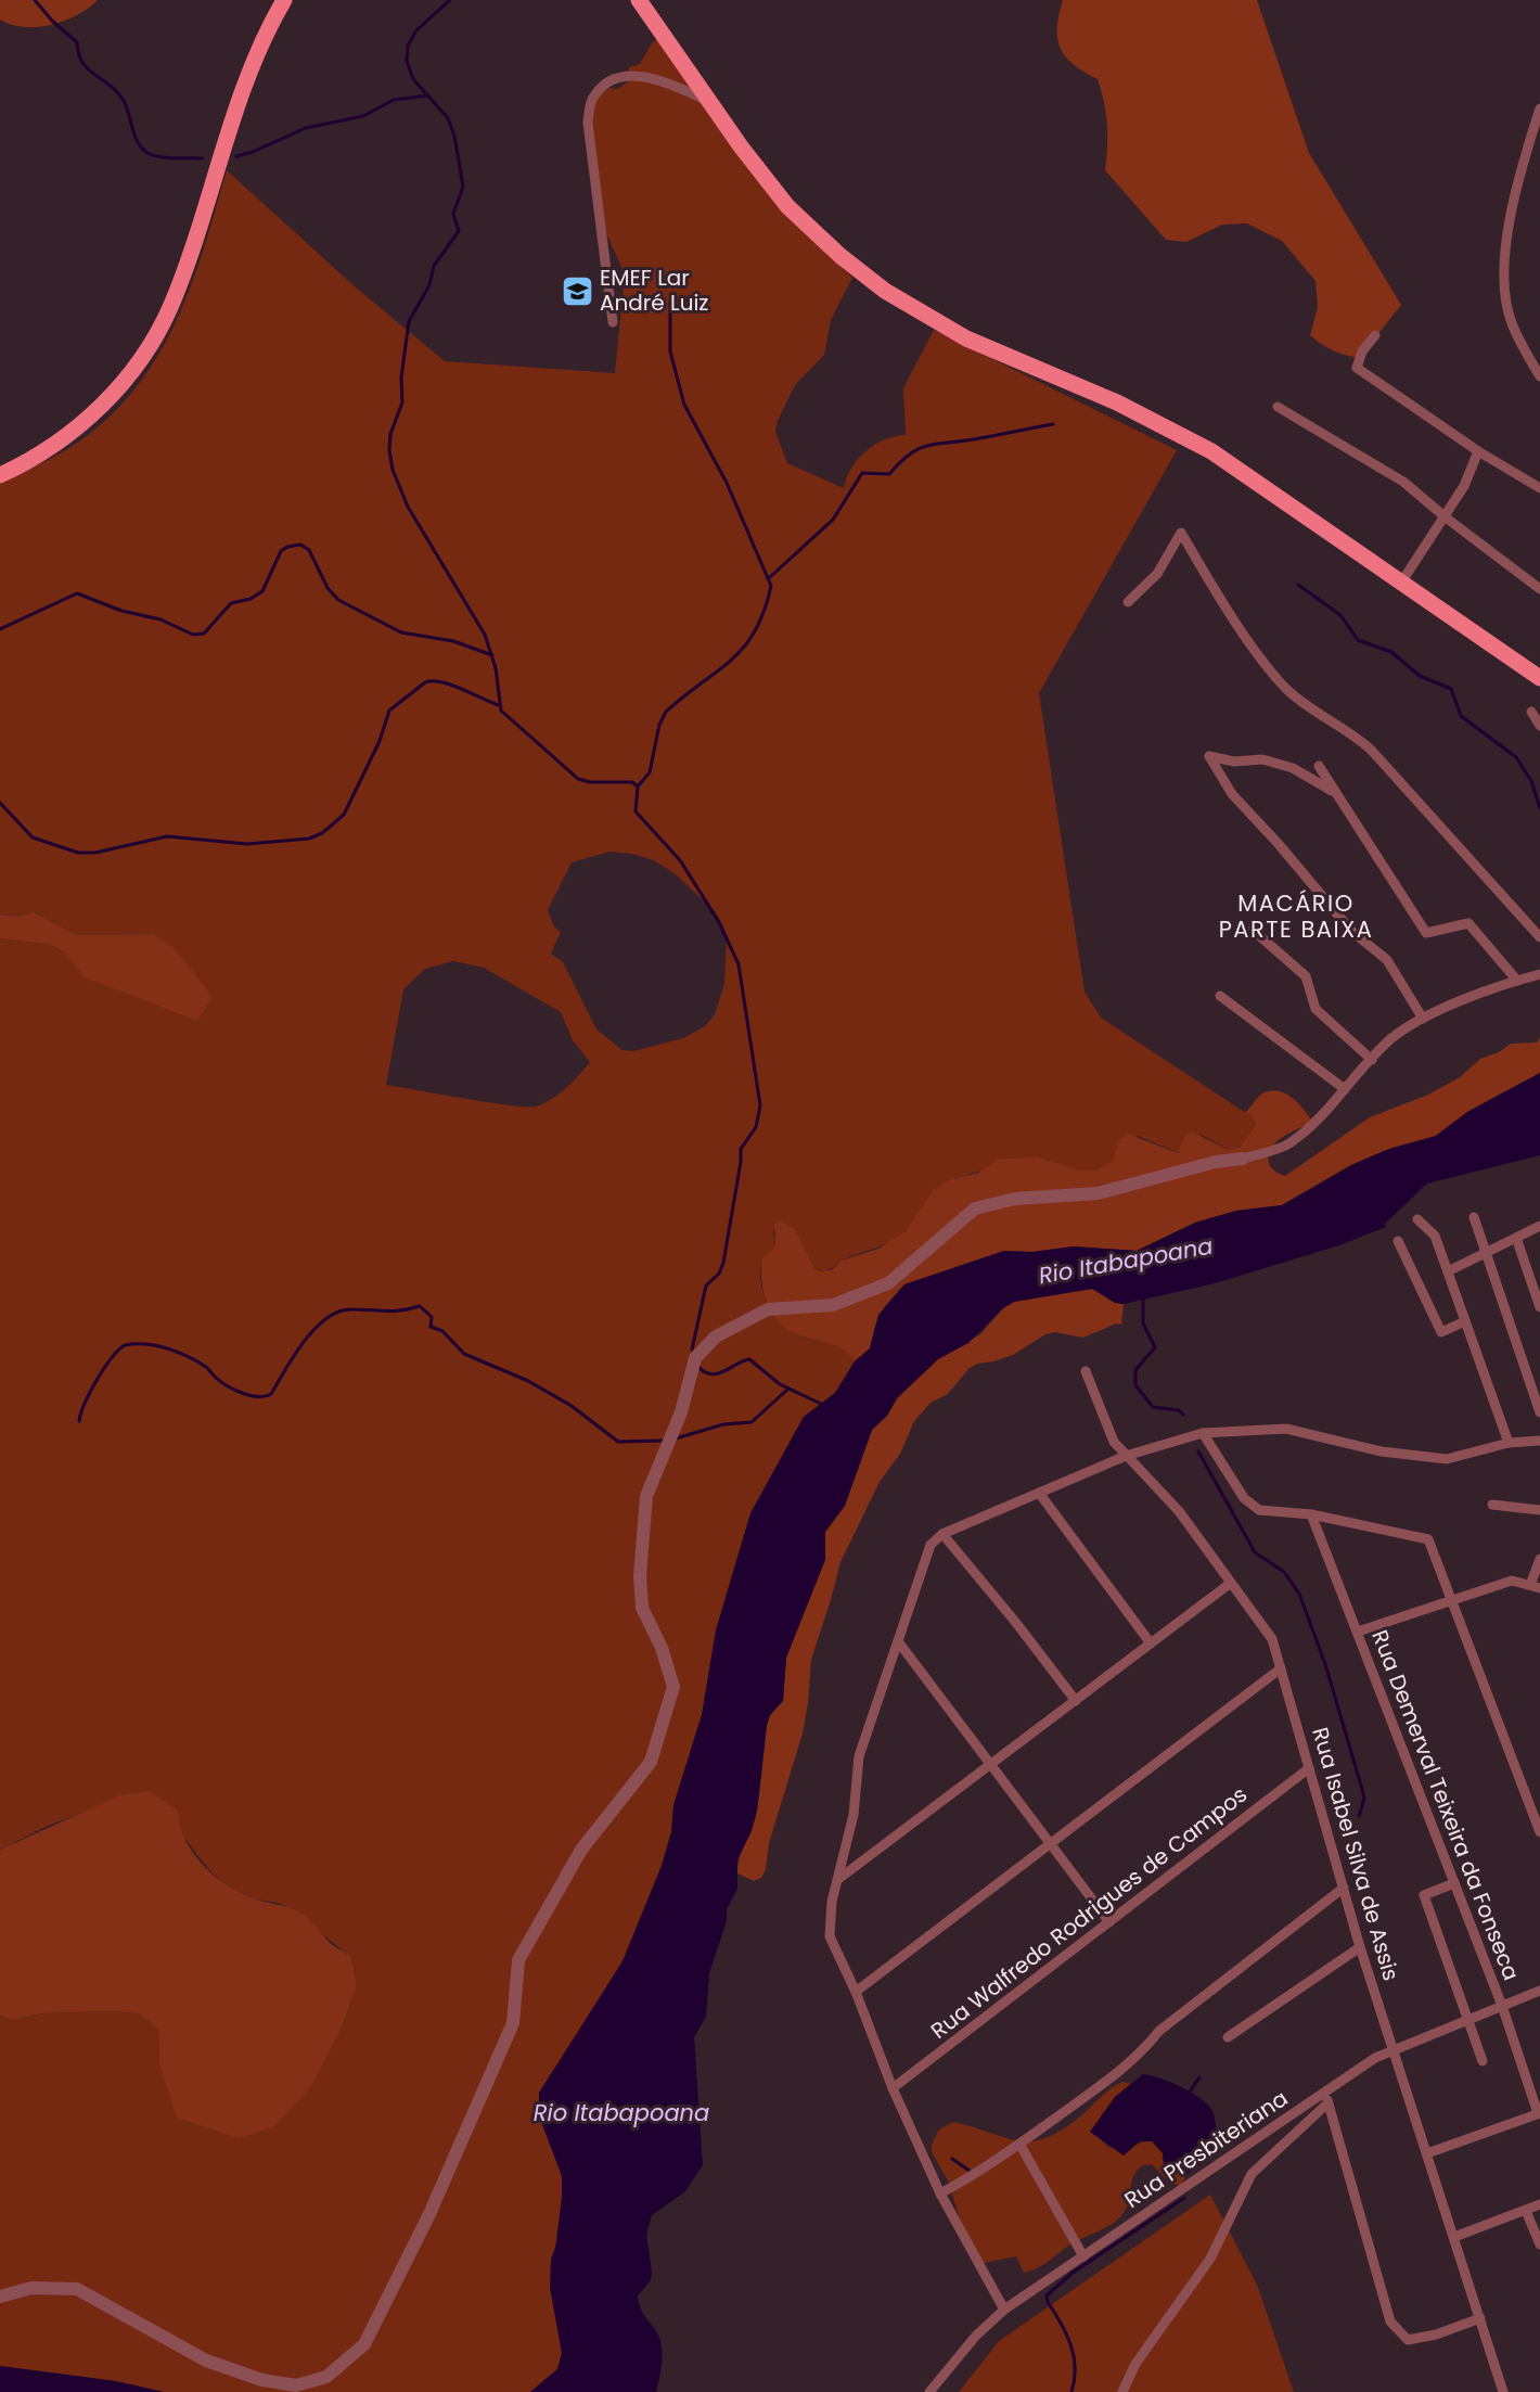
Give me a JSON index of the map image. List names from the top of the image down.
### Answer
{
  "streets": {
    "street": [
      "Rua Demerval Teixeira da Fonseca",
      "Rua Isabel Silva de Assis",
      "Rua Walfredo Rodrigues de Campos",
      "Rua Presbiteriana"
    ]
  },
  "crossings": [
    ["Rua Demerval Teixeira da Fonseca", "Rua Presbiteriana"],
    ["Rua Isabel Silva de Assis", "Rua Walfredo Rodrigues de Campos"],
    ["Rua Isabel Silva de Assis", "Rua Presbiteriana"]
  ],
  "districts": ["MACÁRIO PARTE BAIXA"],
  "water": ["Rio Itabapoana"],
  "places": {
    "school or university": ["EMEF Lar André Luiz"]
  }
}
